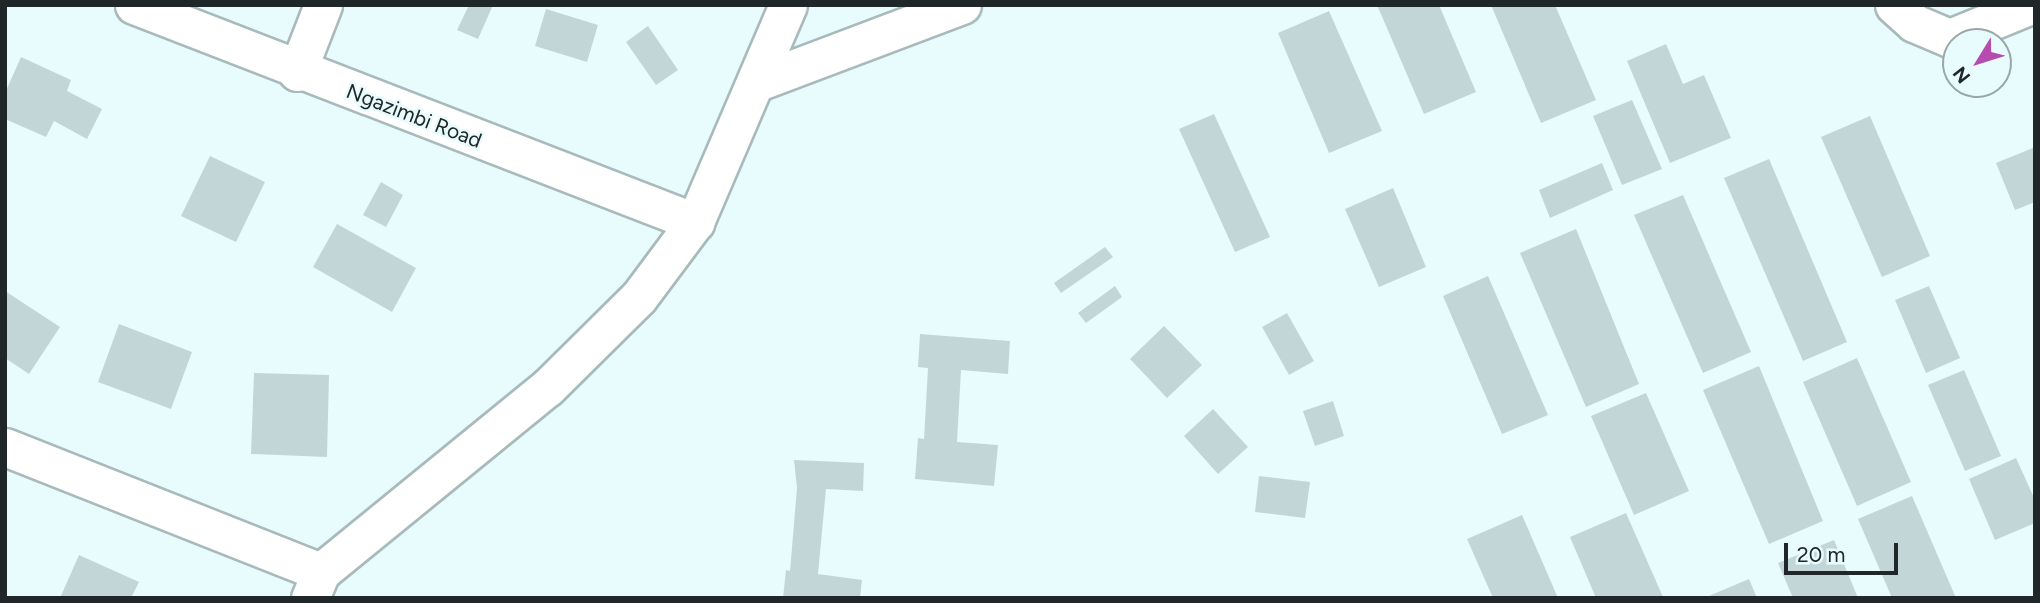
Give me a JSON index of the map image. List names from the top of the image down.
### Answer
{
  "streets": {
    "street": ["Ngazimbi Road"]
  },
  "scale_bar": "20 m",
  "north": "bottom left"
}
